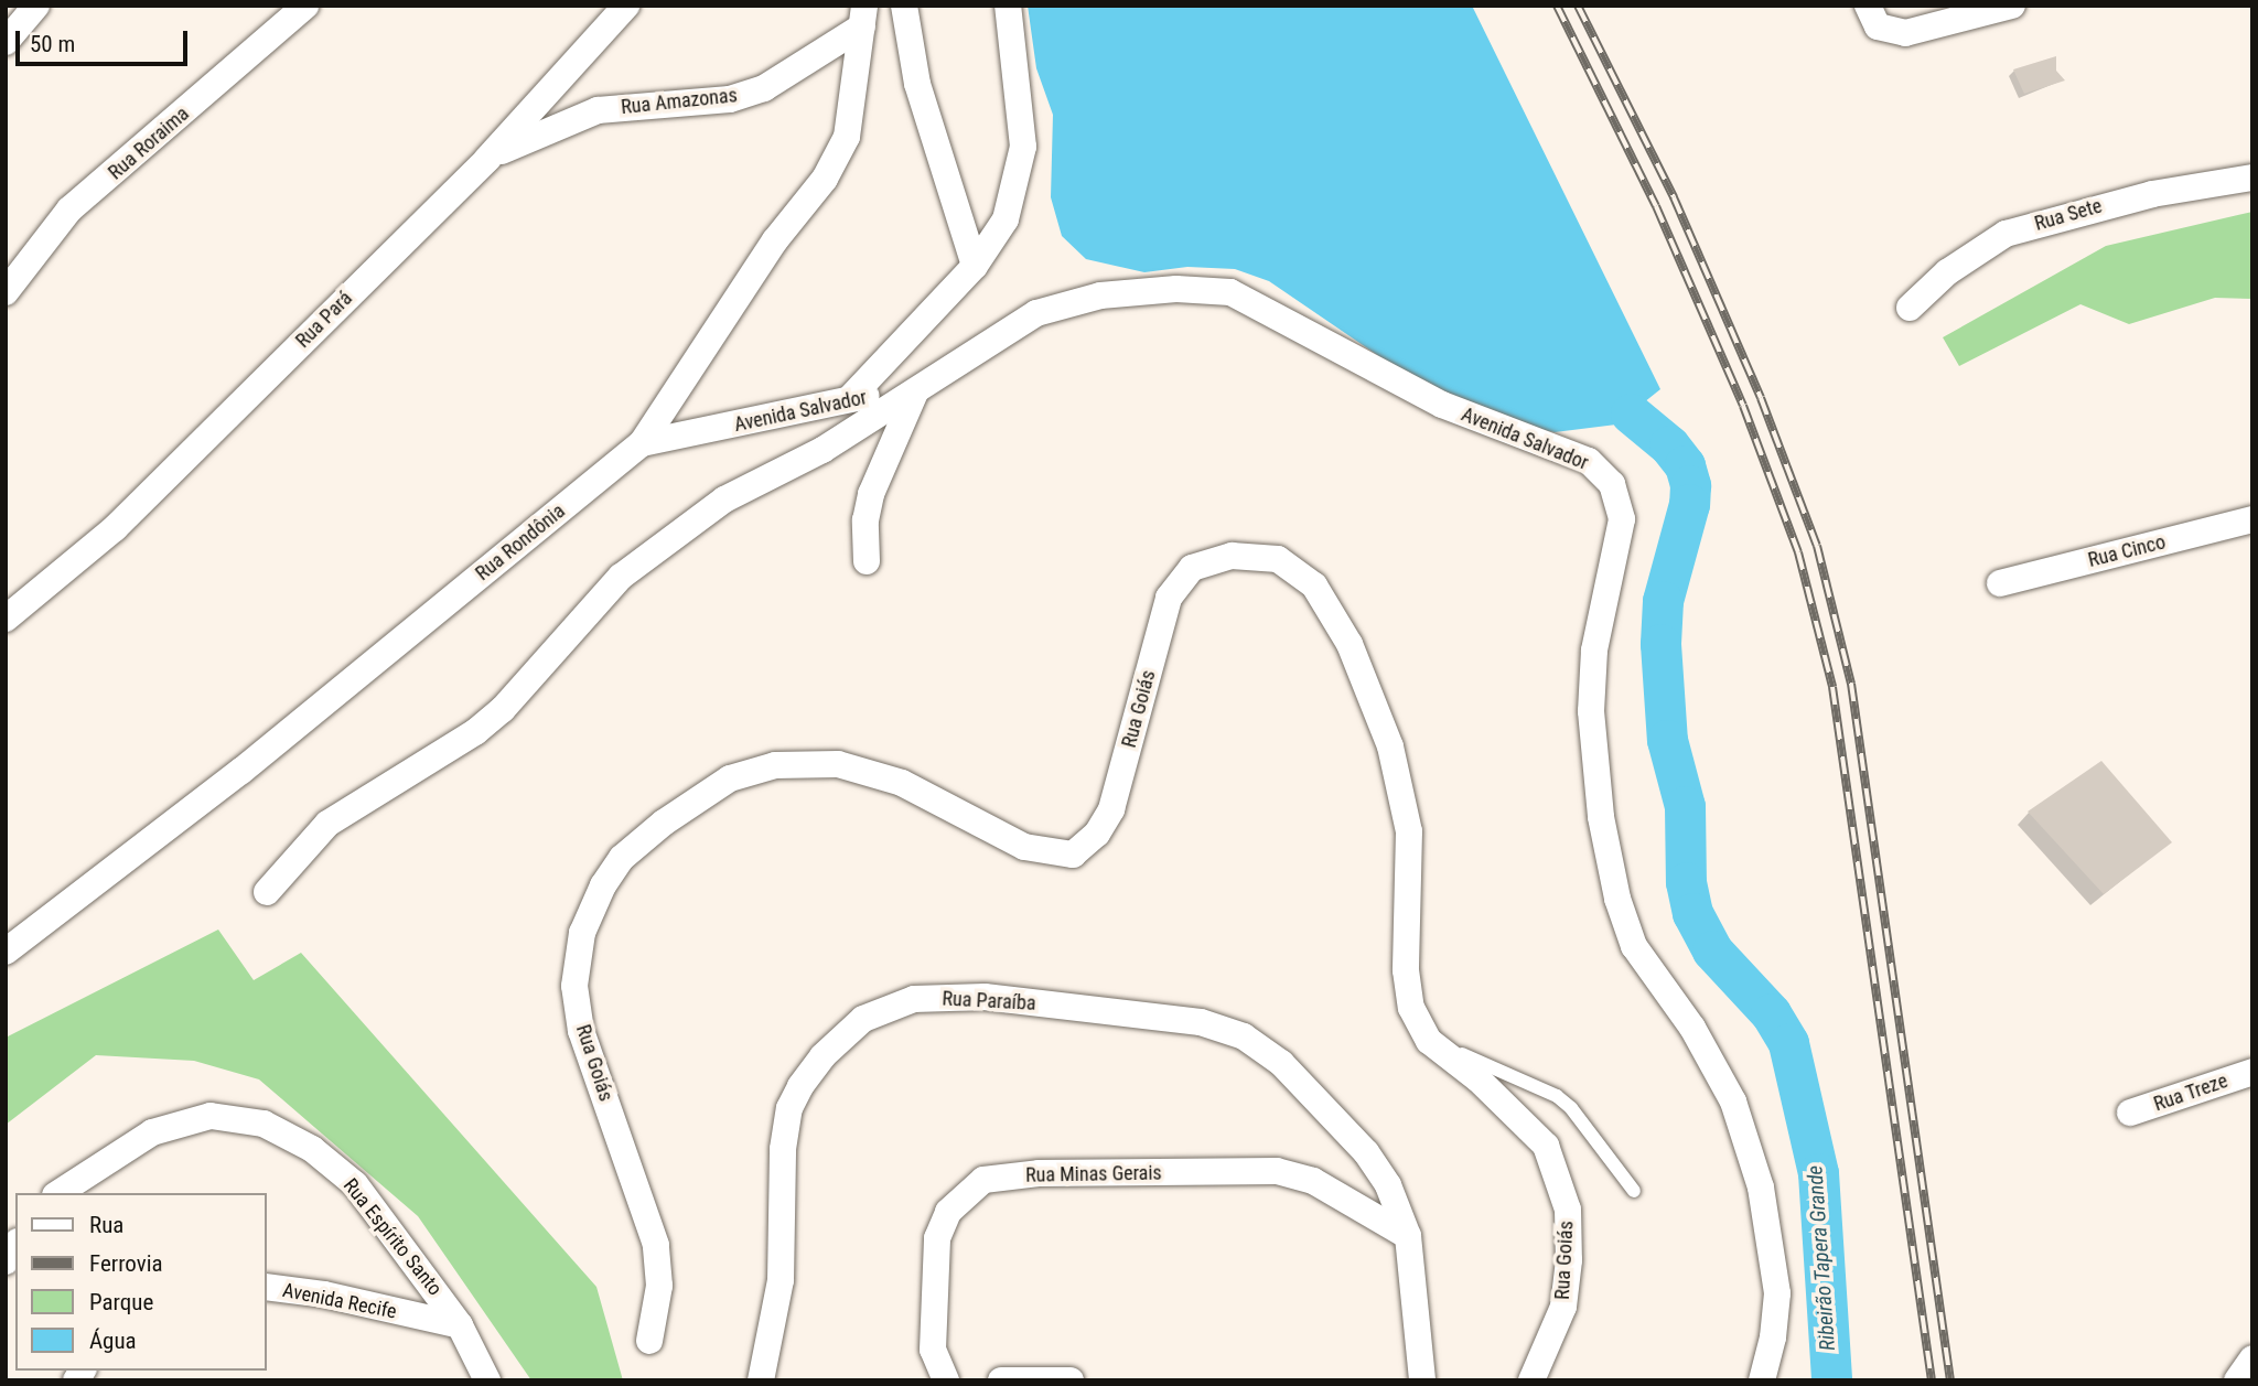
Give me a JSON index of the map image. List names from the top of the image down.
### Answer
{
  "streets": {
    "street": [
      "Rua Amazonas",
      "Rua Roraima",
      "Rua Sete",
      "Rua Pará",
      "Avenida Salvador",
      "Rua Rondônia",
      "Rua Cinco",
      "Rua Goiás",
      "Rua Paraíba",
      "Rua Treze",
      "Rua Minas Gerais",
      "Rua Espírito Santo",
      "Avenida Recife"
    ]
  },
  "crossings": [
    ["Rua Amazonas", "Rua Pará"],
    ["Rua Amazonas", "Rua Rondônia"],
    ["Avenida Salvador", "Rua Rondônia"],
    ["Rua Paraíba", "Rua Minas Gerais"],
    ["Rua Espírito Santo", "Avenida Recife"]
  ],
  "water": ["Ribeirão Tapera Grande"],
  "legend": [
    "Rua",
    "Ferrovia",
    "Parque",
    "Água"
  ],
  "scale_bar": "50 m"
}
